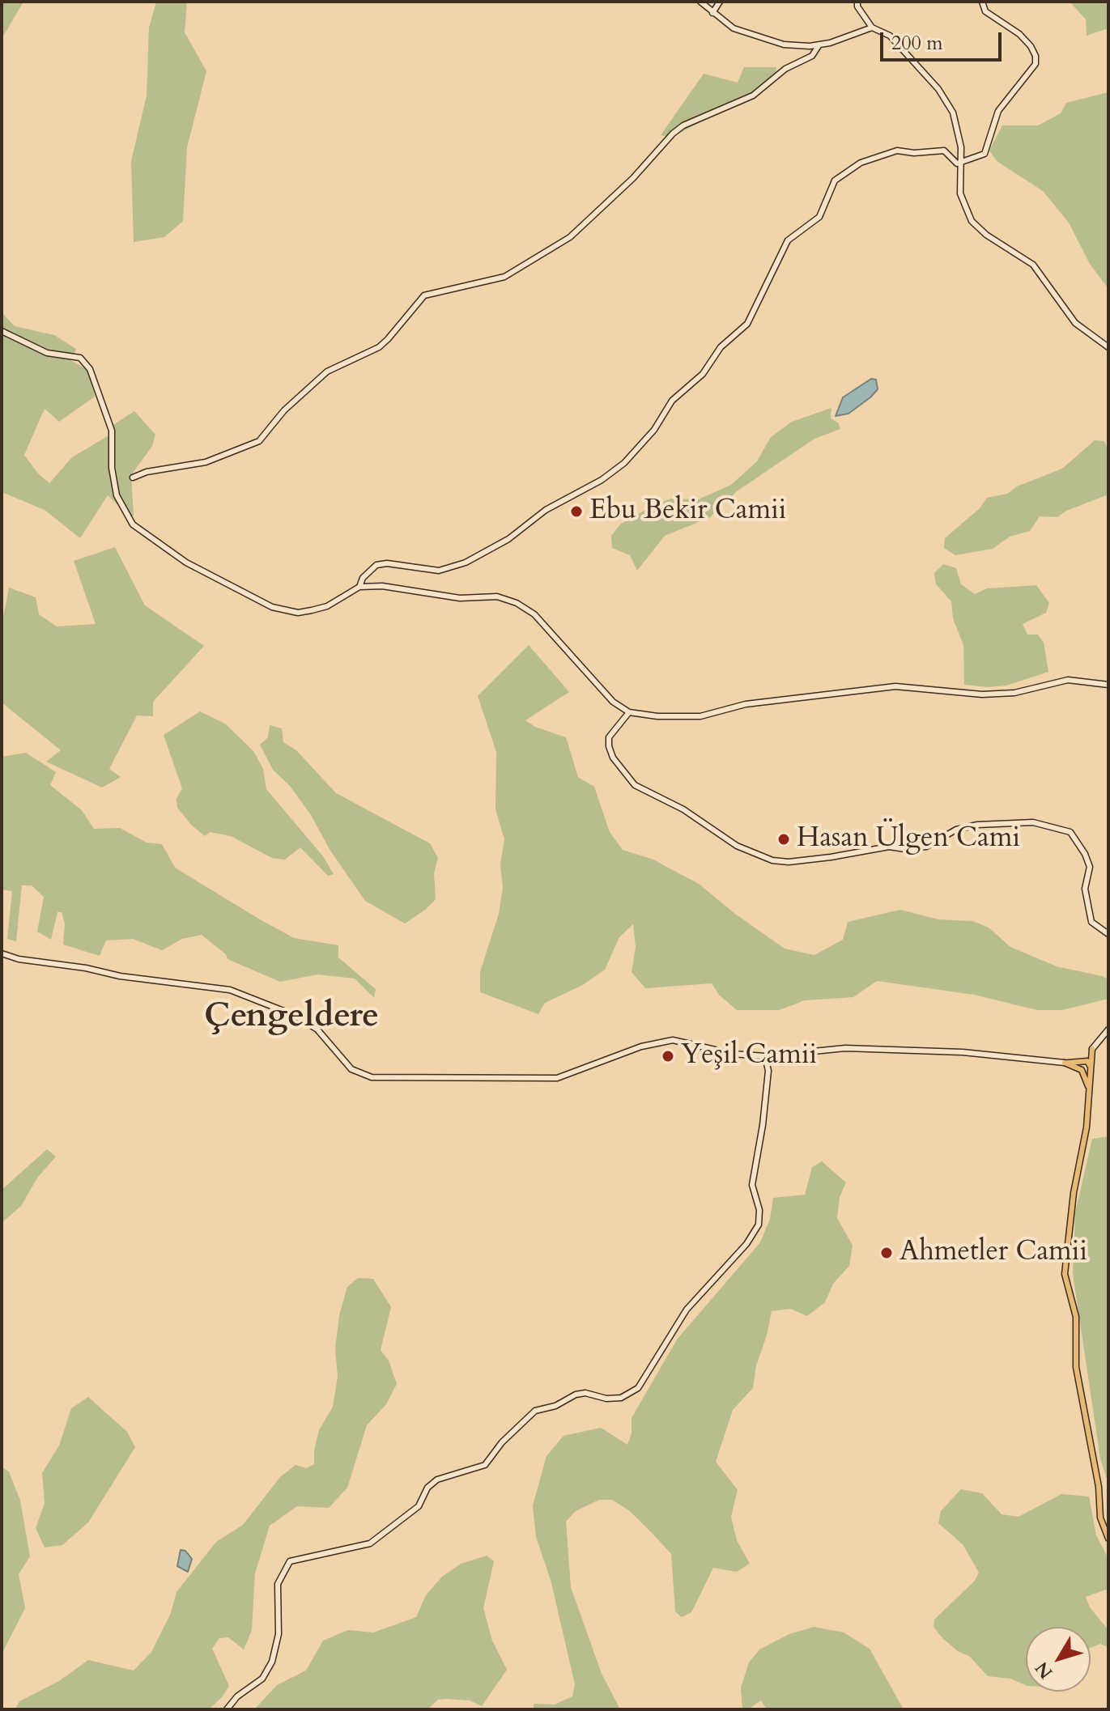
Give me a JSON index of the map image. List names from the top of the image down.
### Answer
{
  "districts": ["Çengeldere"],
  "places": [
    "Ebu Bekir Camii",
    "Hasan Ülgen Cami",
    "Yeşil Camii",
    "Ahmetler Camii"
  ],
  "scale_bar": "200 m",
  "north": "bottom left"
}
